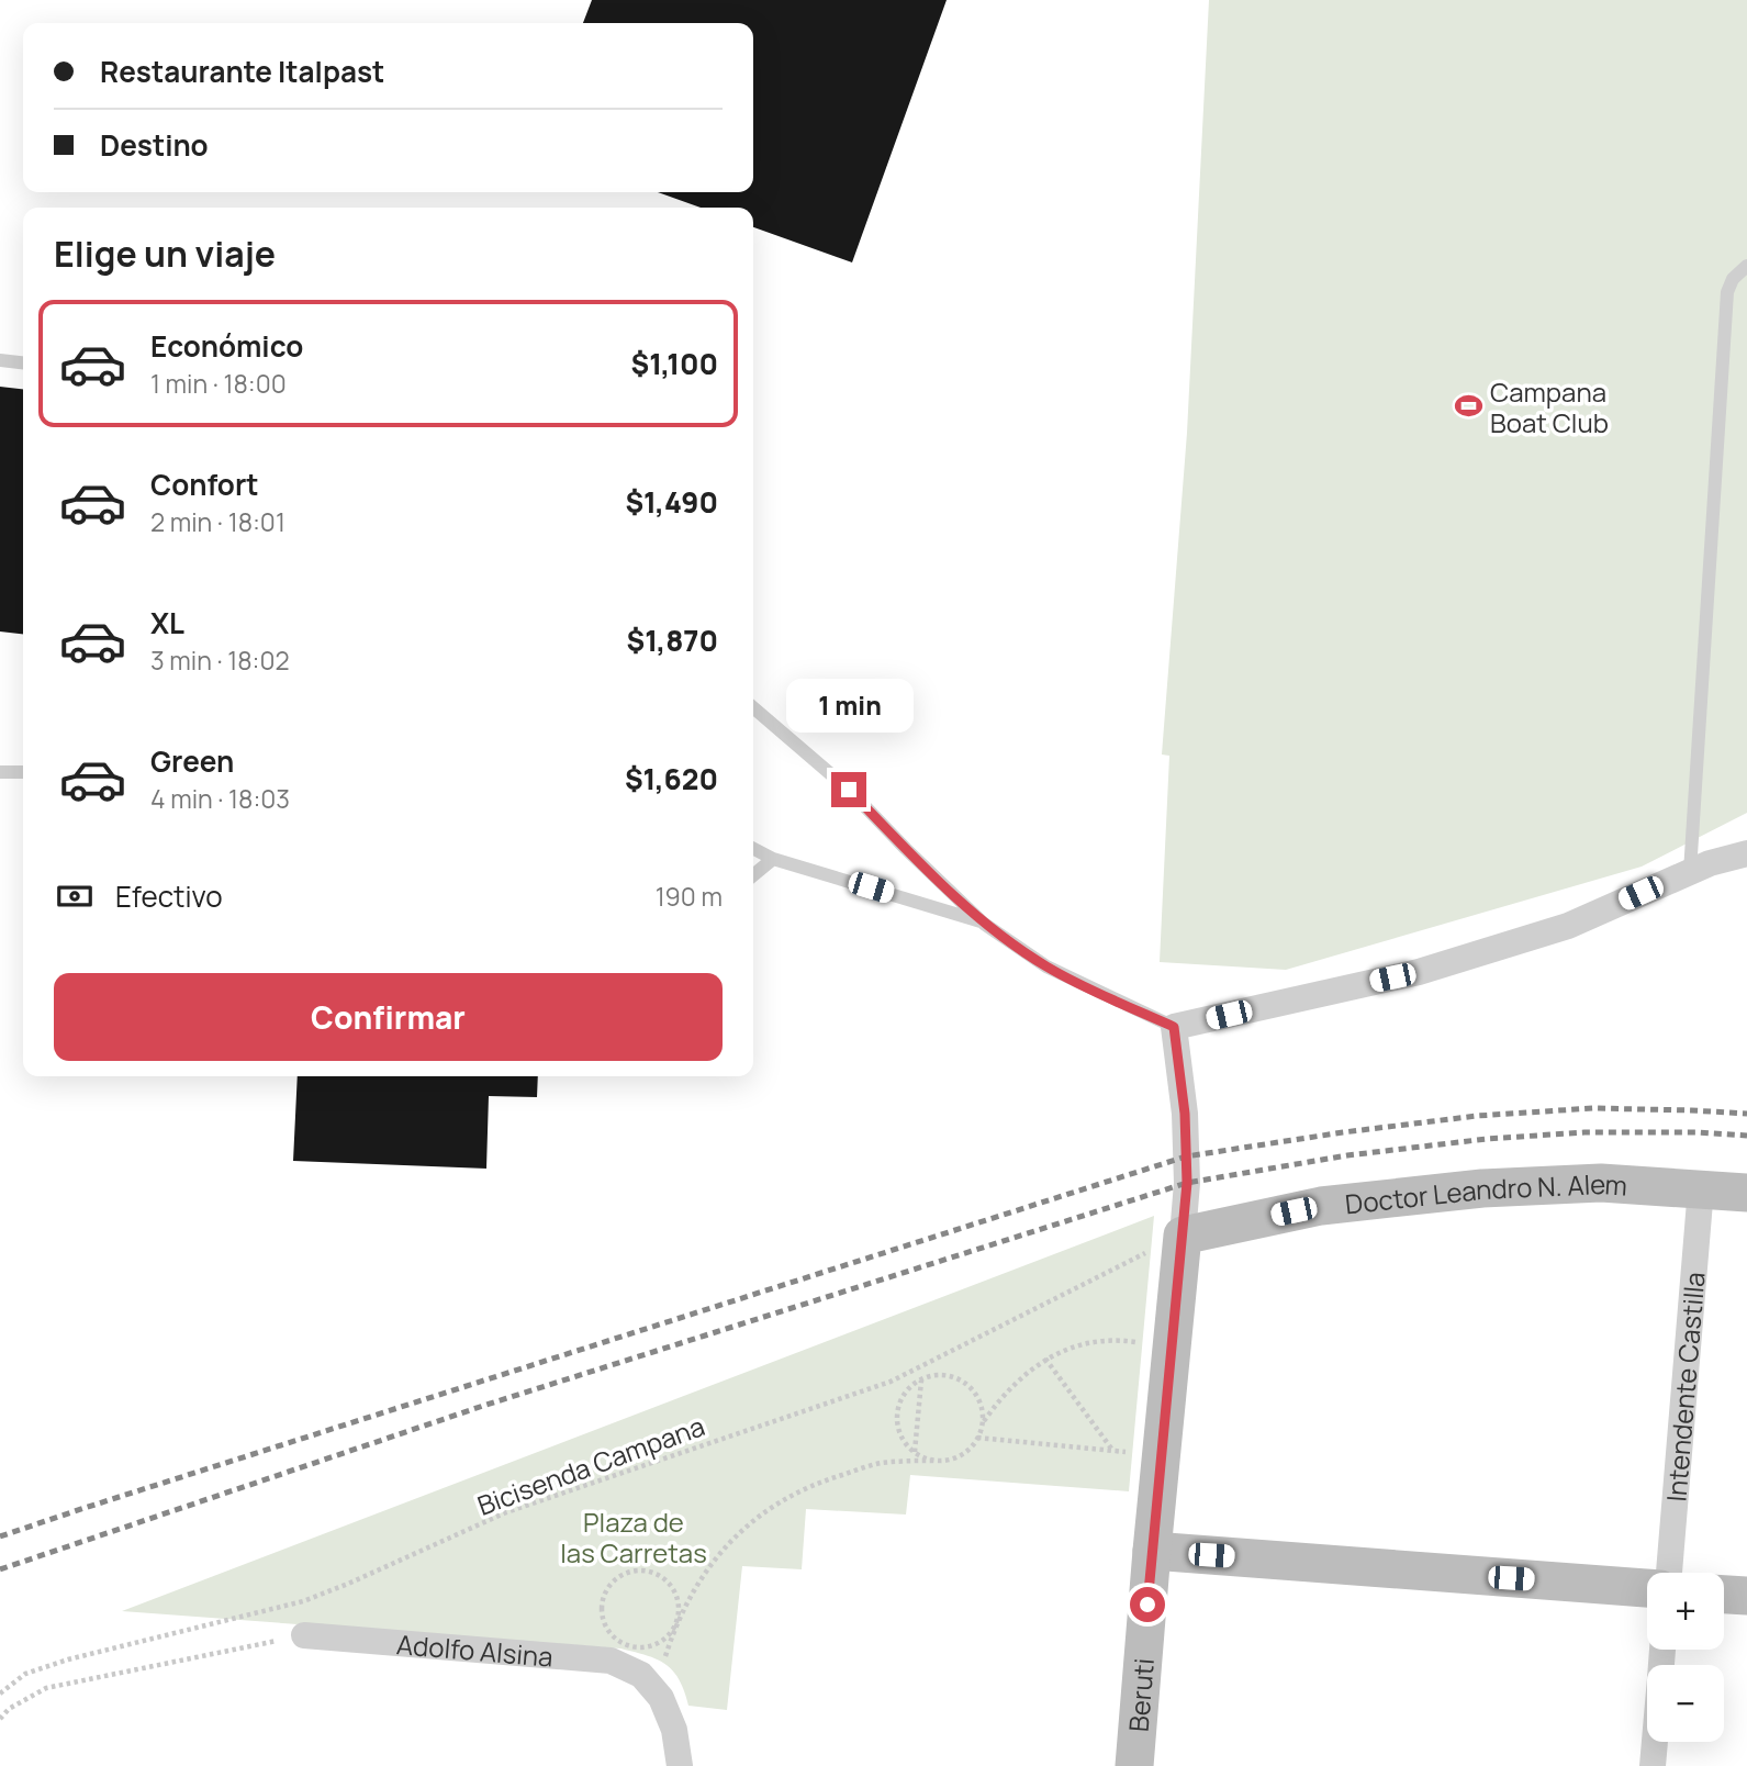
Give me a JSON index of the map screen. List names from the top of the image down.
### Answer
{
  "streets": {
    "street": [
      "Doctor Leandro N. Alem",
      "Intendente Castilla",
      "Adolfo Alsina",
      "Beruti"
    ],
    "path": ["Bicisenda Campana"]
  },
  "crossings": [
    ["Doctor Leandro N. Alem", "Intendente Castilla"],
    ["Doctor Leandro N. Alem", "Bicisenda Campana"],
    ["Doctor Leandro N. Alem", "Beruti"],
    ["Bicisenda Campana", "Beruti"]
  ],
  "parks": ["Plaza de las Carretas"],
  "places": {
    "sports": ["Campana Boat Club"]
  },
  "page": {
    "banner": ["Restaurante Italpast", "Destino"],
    "heading": "Elige un viaje",
    "list": [
      {
        "name": "Económico",
        "note": "1 min · 18:00",
        "value": "$1,100"
      },
      {
        "name": "Confort",
        "note": "2 min · 18:01",
        "value": "$1,490"
      },
      {
        "name": "XL",
        "note": "3 min · 18:02",
        "value": "$1,870"
      },
      {
        "name": "Green",
        "note": "4 min · 18:03",
        "value": "$1,620"
      }
    ],
    "bubble": "1 min",
    "pay": ["Efectivo", "190 m"],
    "buttons": "Confirmar",
    "map_buttons": ["+", "−"]
  }
}
